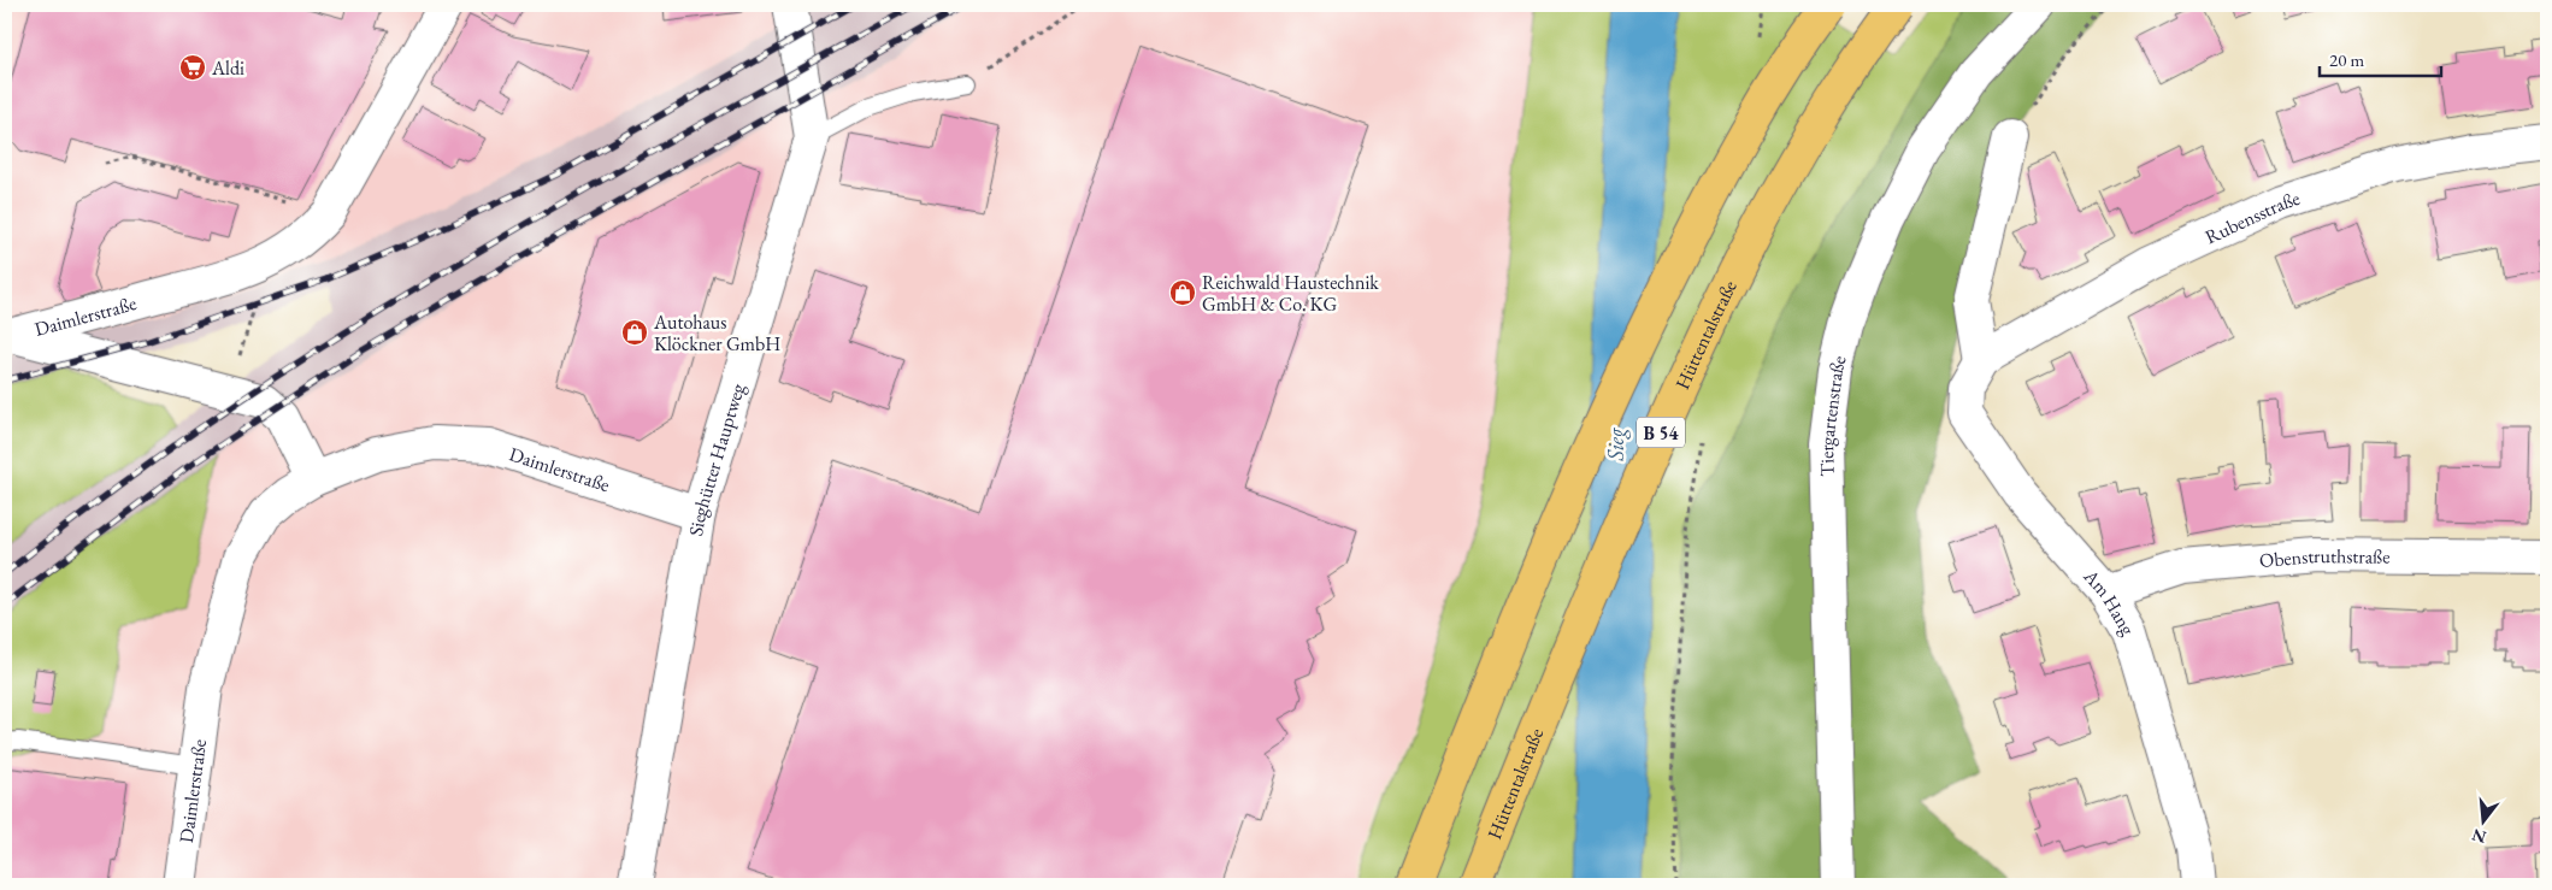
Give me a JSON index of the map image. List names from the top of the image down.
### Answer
{
  "streets": {
    "highway": ["Hüttentalstraße", "B 54"],
    "street": [
      "Rubensstraße",
      "Daimlerstraße",
      "Tiergartenstraße",
      "Sieghütter Hauptweg",
      "Obenstruthstraße",
      "Am Hang"
    ]
  },
  "crossings": [
    ["Rubensstraße", "Am Hang"],
    ["Daimlerstraße", "Sieghütter Hauptweg"],
    ["Obenstruthstraße", "Am Hang"]
  ],
  "water": ["Sieg"],
  "places": {
    "supermarket": ["Aldi"],
    "shop": ["Reichwald Haustechnik GmbH & Co. KG", "Autohaus Klöckner GmbH"]
  },
  "scale_bar": "20 m",
  "north": "bottom"
}
